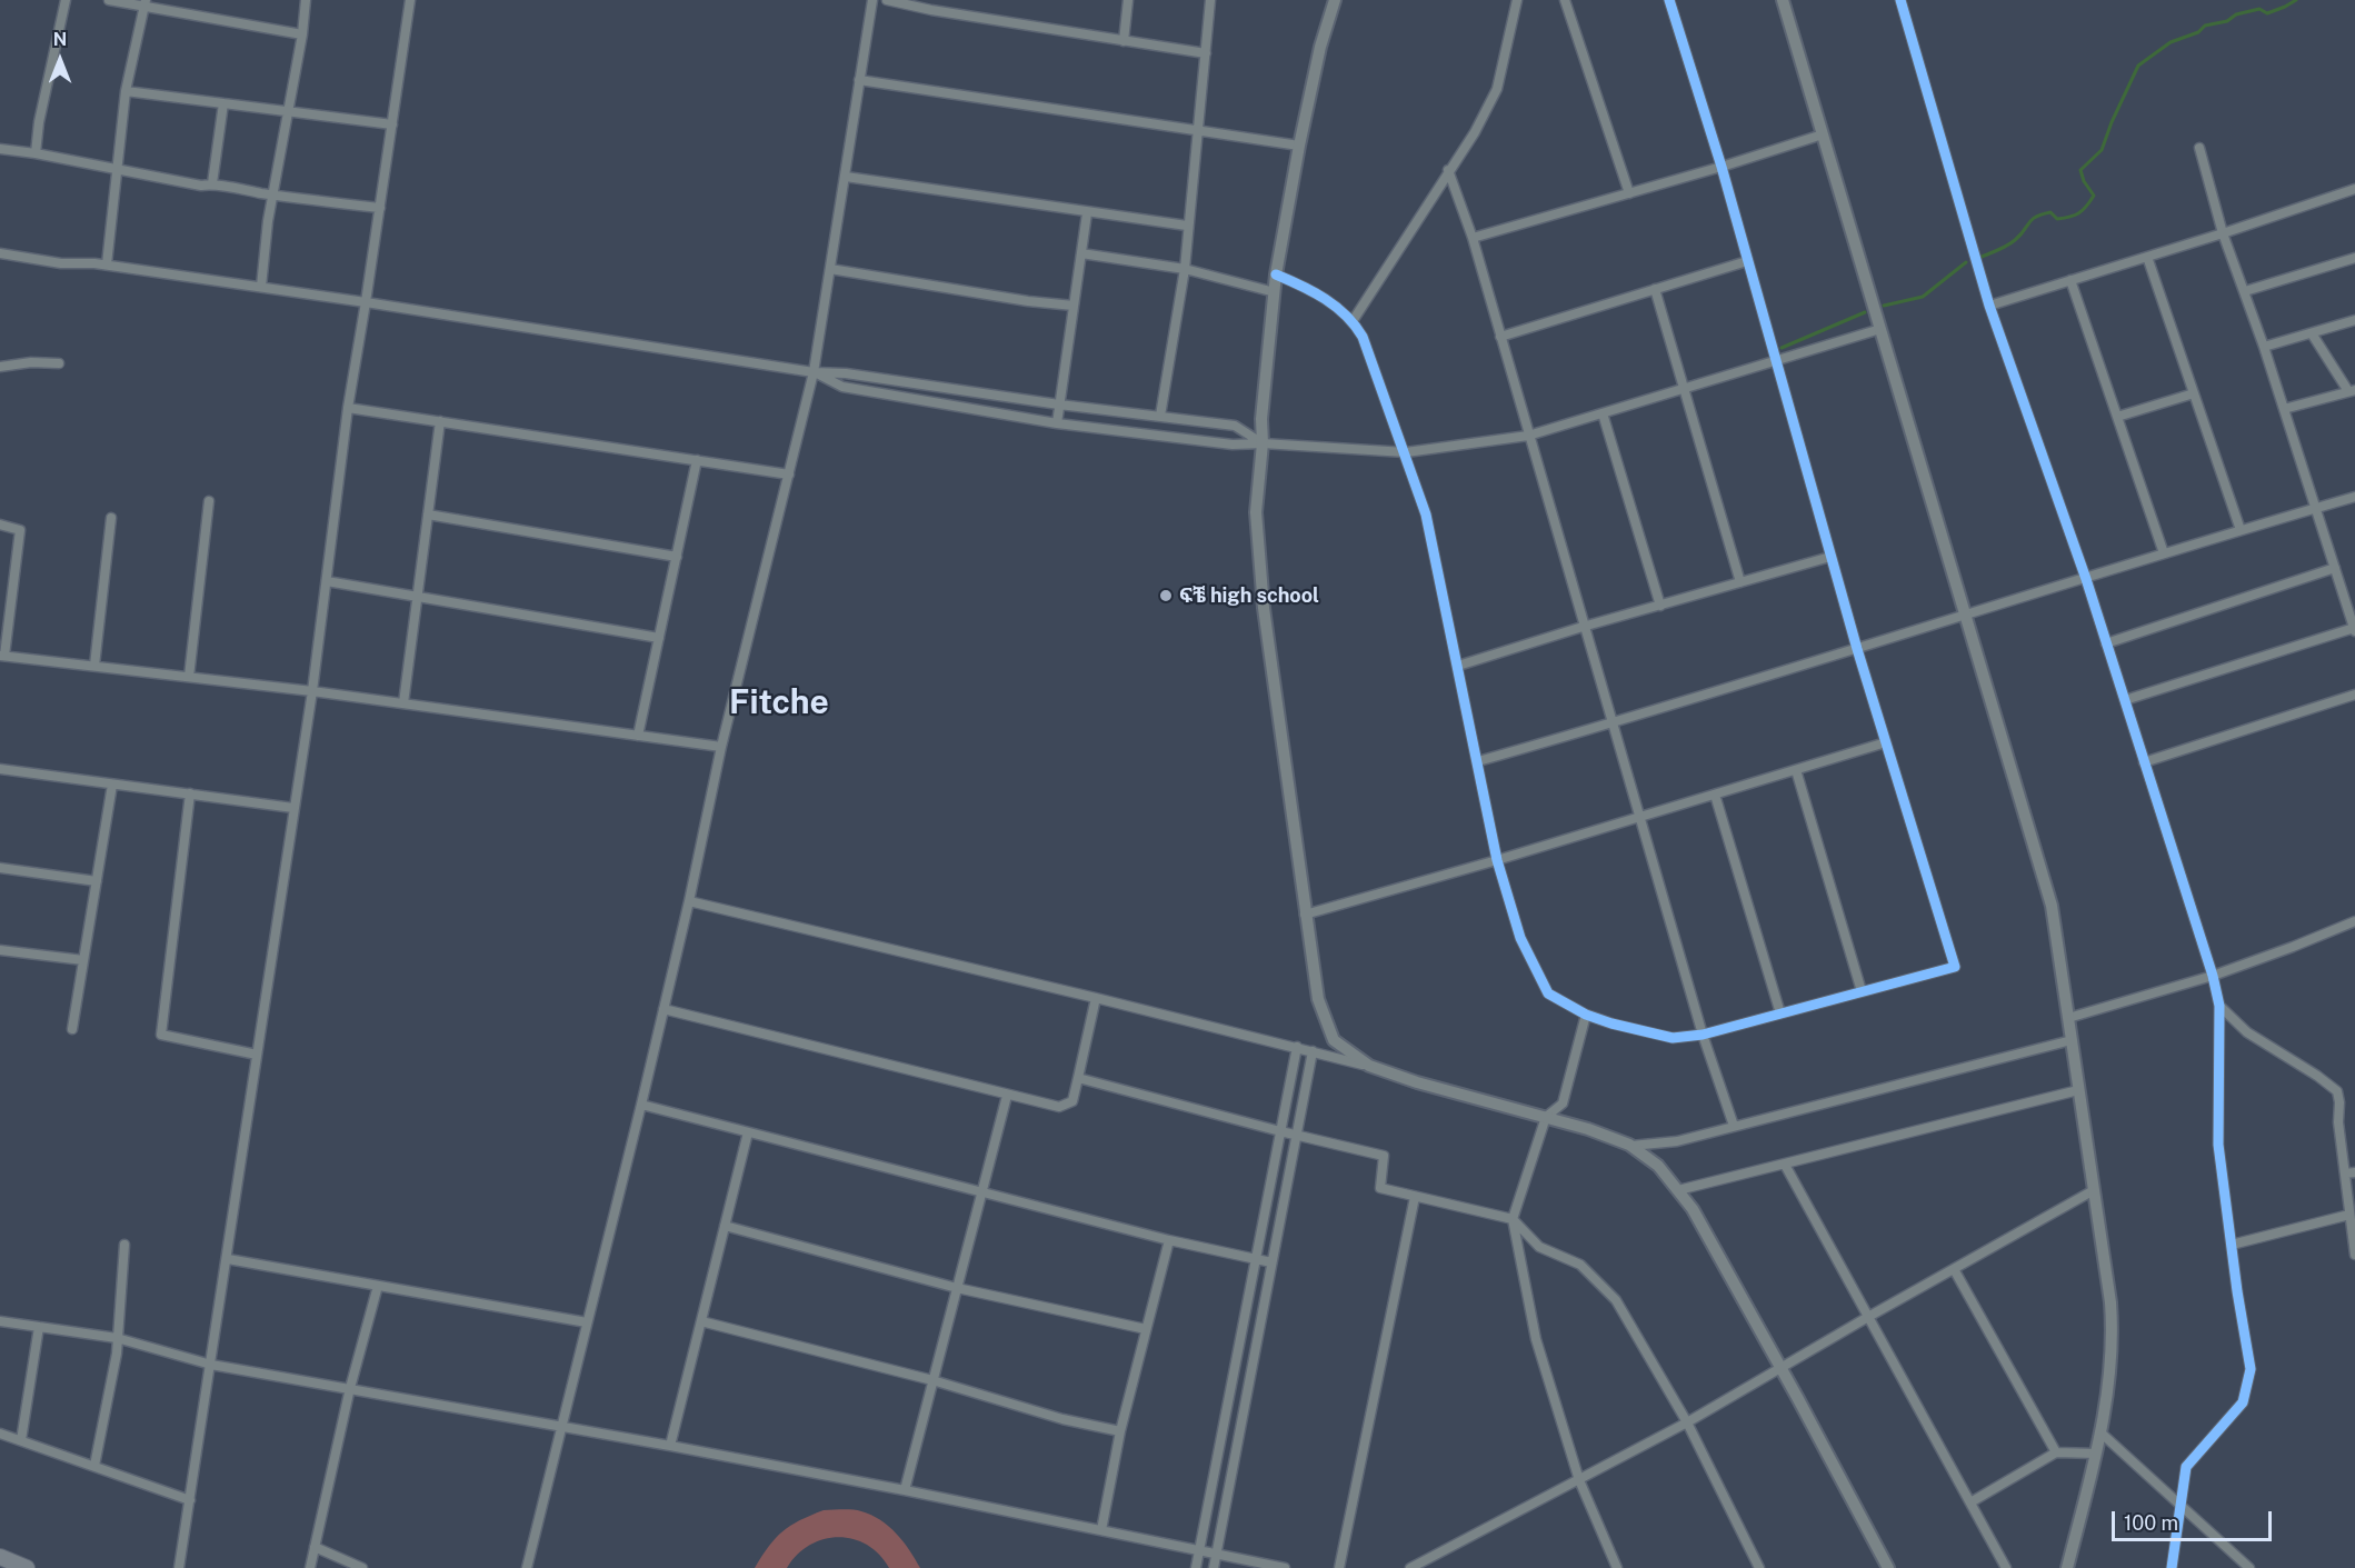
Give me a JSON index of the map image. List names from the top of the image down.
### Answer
{
  "districts": ["Fitche"],
  "places": ["ፍቼ high school"],
  "scale_bar": "100 m",
  "north": "top"
}
